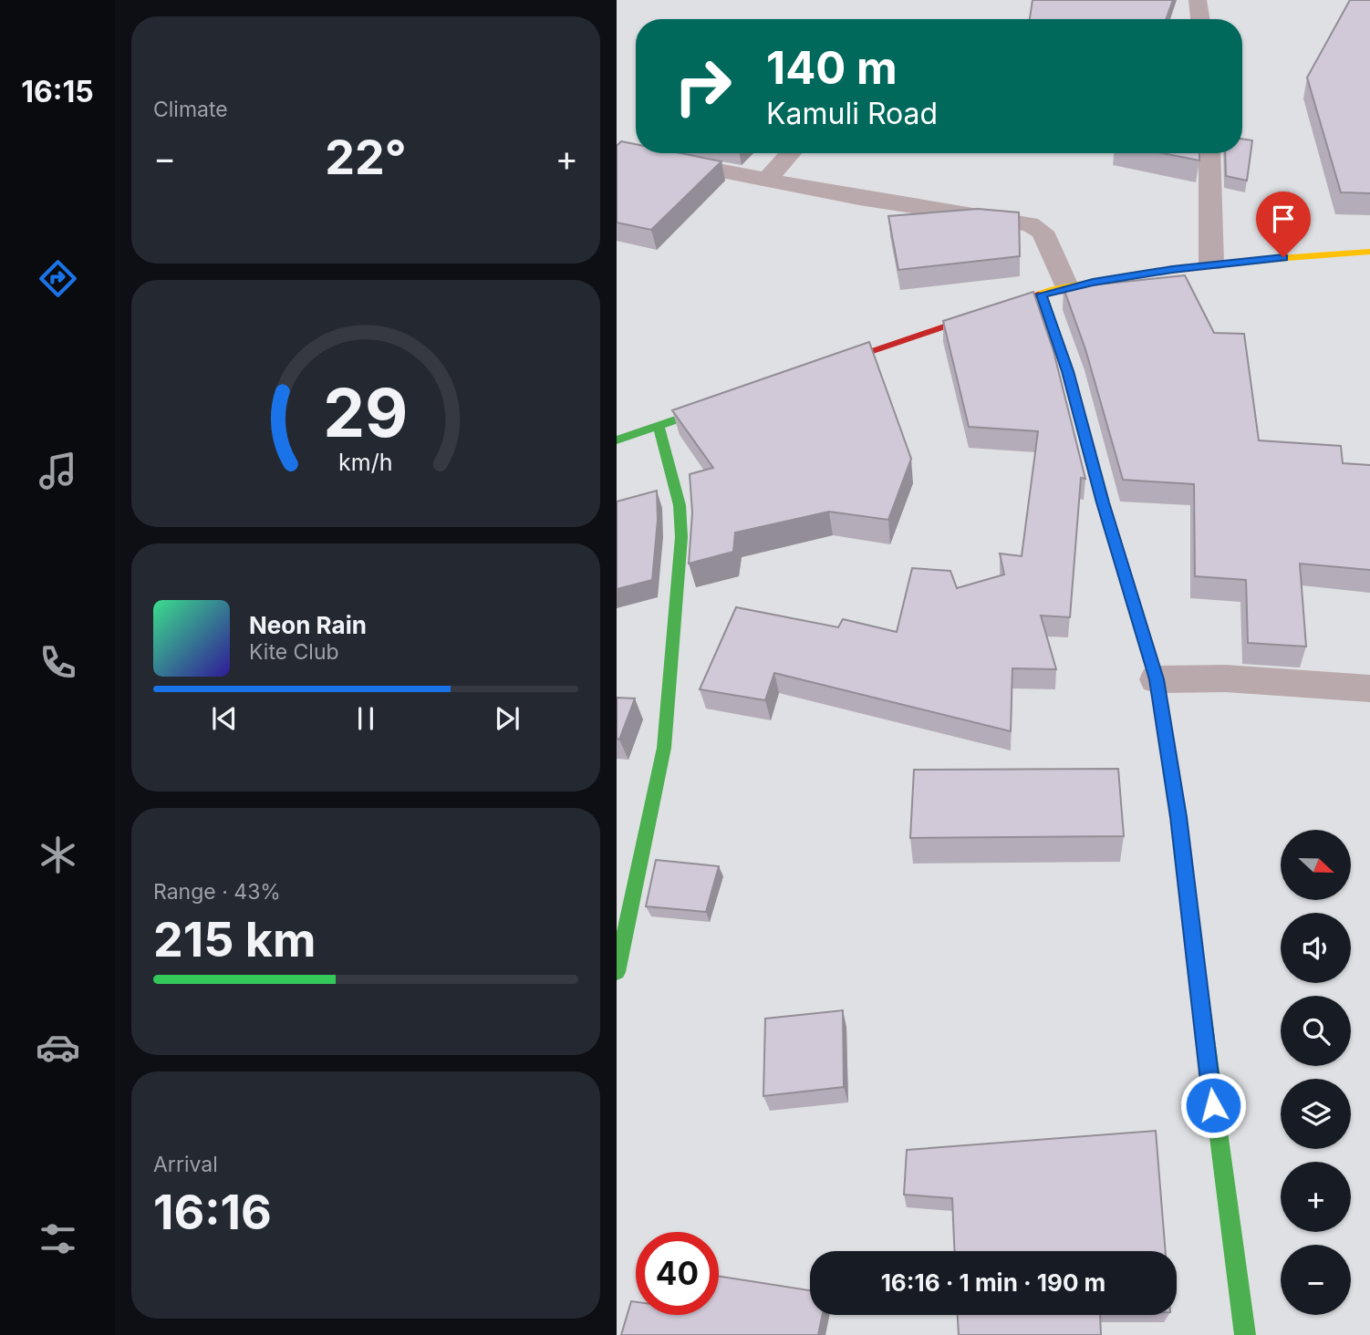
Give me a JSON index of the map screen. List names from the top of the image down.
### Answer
{
  "north": "right",
  "page": {
    "tabs": "16:15",
    "tile": [
      "Climate",
      ["Range · 43%", "215 km"],
      ["Arrival", "16:16"]
    ],
    "turn": ["140 m", "Kamuli Road"],
    "heat": ["−", "22°", "+"],
    "song": ["Neon Rain", "Kite Club"],
    "map_buttons": ["+", "−"],
    "limit": "40",
    "trip": "16:16 · 1 min · 190 m",
    "gauge": ["29", "km/h"]
  }
}
